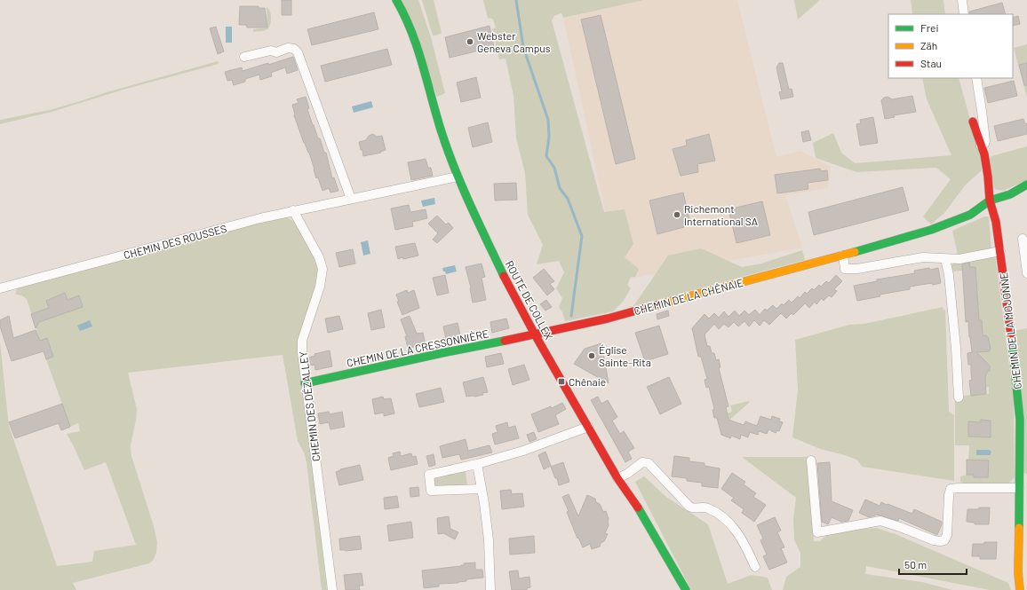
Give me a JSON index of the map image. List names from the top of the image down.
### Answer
{
  "streets": {
    "street": [
      "CHEMIN DES ROUSSES",
      "CHEMIN DE LA CHÊNAIE",
      "ROUTE DE COLLEX",
      "CHEMIN DE LA MOJONNE",
      "CHEMIN DE LA CRESSONNIÈRE",
      "CHEMIN DES DÉZALLEY"
    ]
  },
  "crossings": [
    ["CHEMIN DES ROUSSES", "ROUTE DE COLLEX"],
    ["CHEMIN DES ROUSSES", "CHEMIN DES DÉZALLEY"],
    ["CHEMIN DE LA CHÊNAIE", "ROUTE DE COLLEX"],
    ["CHEMIN DE LA CHÊNAIE", "CHEMIN DE LA MOJONNE"],
    ["CHEMIN DE LA CHÊNAIE", "CHEMIN DE LA CRESSONNIÈRE"],
    ["ROUTE DE COLLEX", "CHEMIN DE LA CRESSONNIÈRE"],
    ["CHEMIN DE LA CRESSONNIÈRE", "CHEMIN DES DÉZALLEY"]
  ],
  "places": {
    "other": ["Webster Geneva Campus", "Richemont International SA", "Église Sainte-Rita"],
    "transit": ["Chênaie"]
  },
  "legend": ["Frei", "Zäh", "Stau"],
  "scale_bar": "50 m"
}
